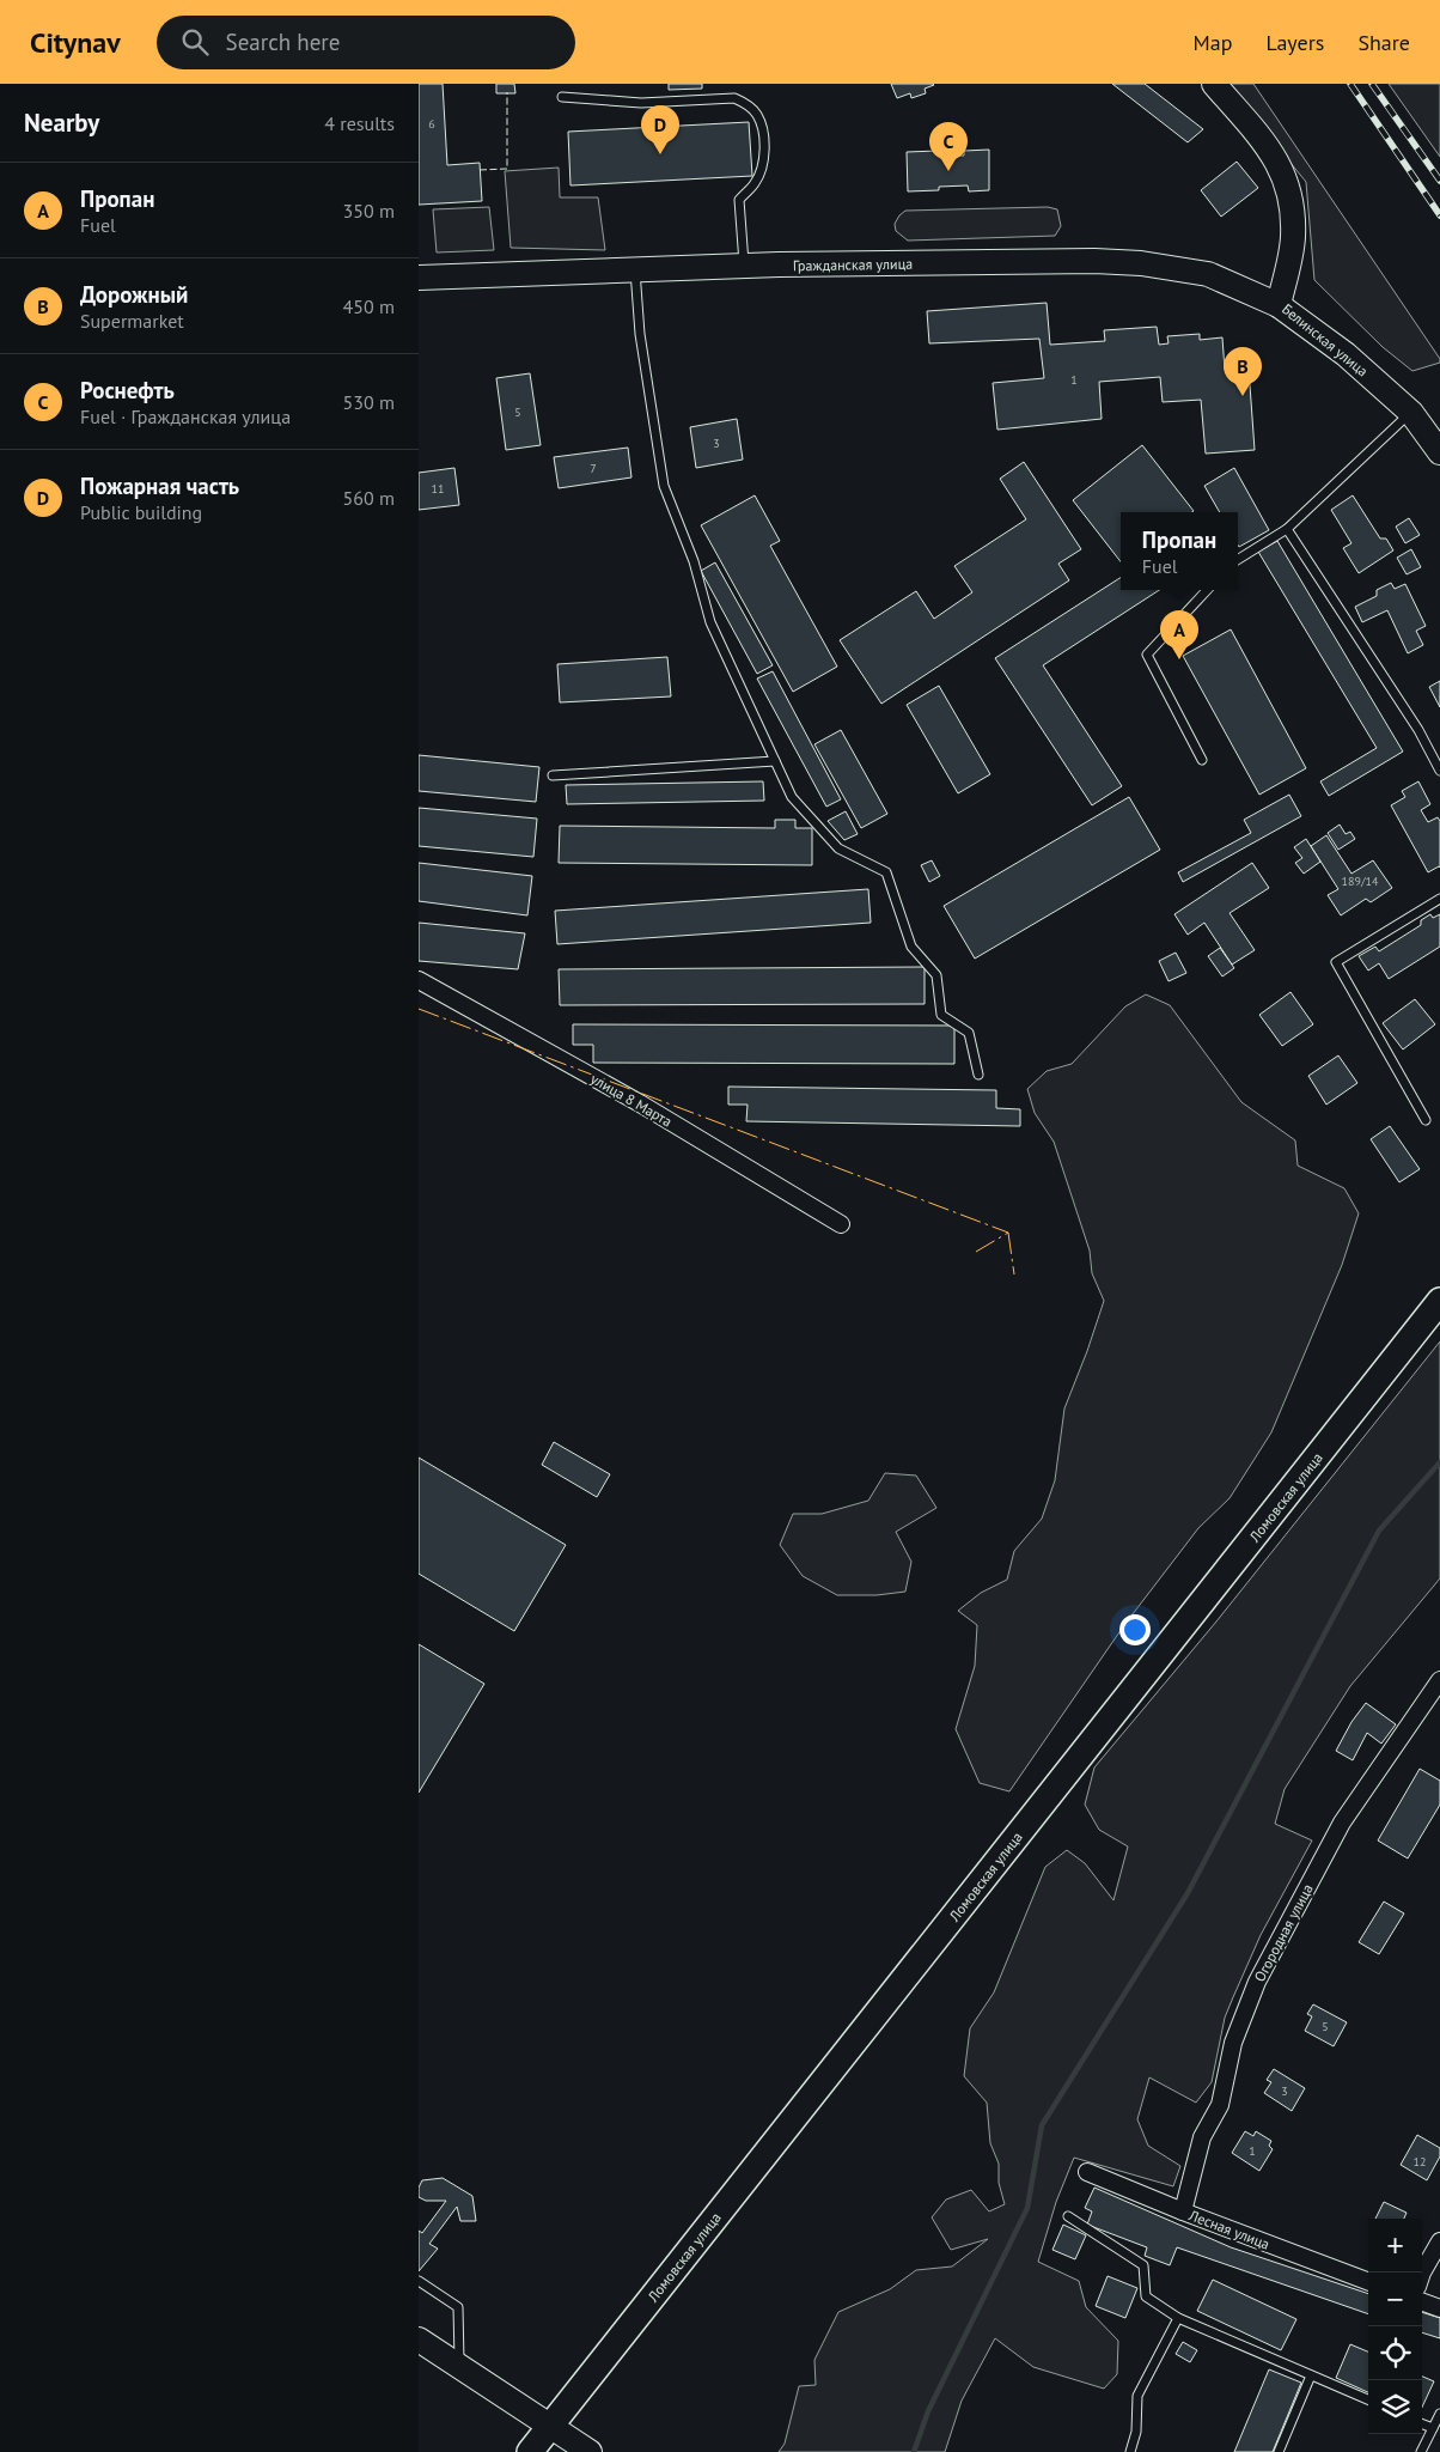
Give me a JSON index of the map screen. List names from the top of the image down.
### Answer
{
  "streets": {
    "main road": ["Гражданская улица", "Белинская улица", "Ломовская улица"],
    "street": ["улица 8 Марта", "Огородная улица", "Лесная улица"]
  },
  "crossings": [
    ["Гражданская улица", "Белинская улица"],
    ["Огородная улица", "Лесная улица"]
  ],
  "house_numbers": [
    "6",
    "1",
    "5",
    "3",
    "7",
    "11",
    "189/14",
    "5",
    "3",
    "1",
    "12"
  ],
  "page": {
    "header": "Citynav",
    "search": "Search here",
    "nav": ["Map", "Layers", "Share"],
    "heading": ["Nearby", "4 results"],
    "pins": [
      "D",
      "C",
      "B",
      "A"
    ],
    "list": [
      {
        "mark": "A",
        "name": "Пропан",
        "note": "Fuel",
        "value": "350 m"
      },
      {
        "mark": "B",
        "name": "Дорожный",
        "note": "Supermarket",
        "value": "450 m"
      },
      {
        "mark": "C",
        "name": "Роснефть",
        "note": "Fuel · Гражданская улица",
        "value": "530 m"
      },
      {
        "mark": "D",
        "name": "Пожарная часть",
        "note": "Public building",
        "value": "560 m"
      }
    ],
    "popup": ["Пропан", "Fuel"],
    "map_buttons": ["+", "−"]
  }
}
